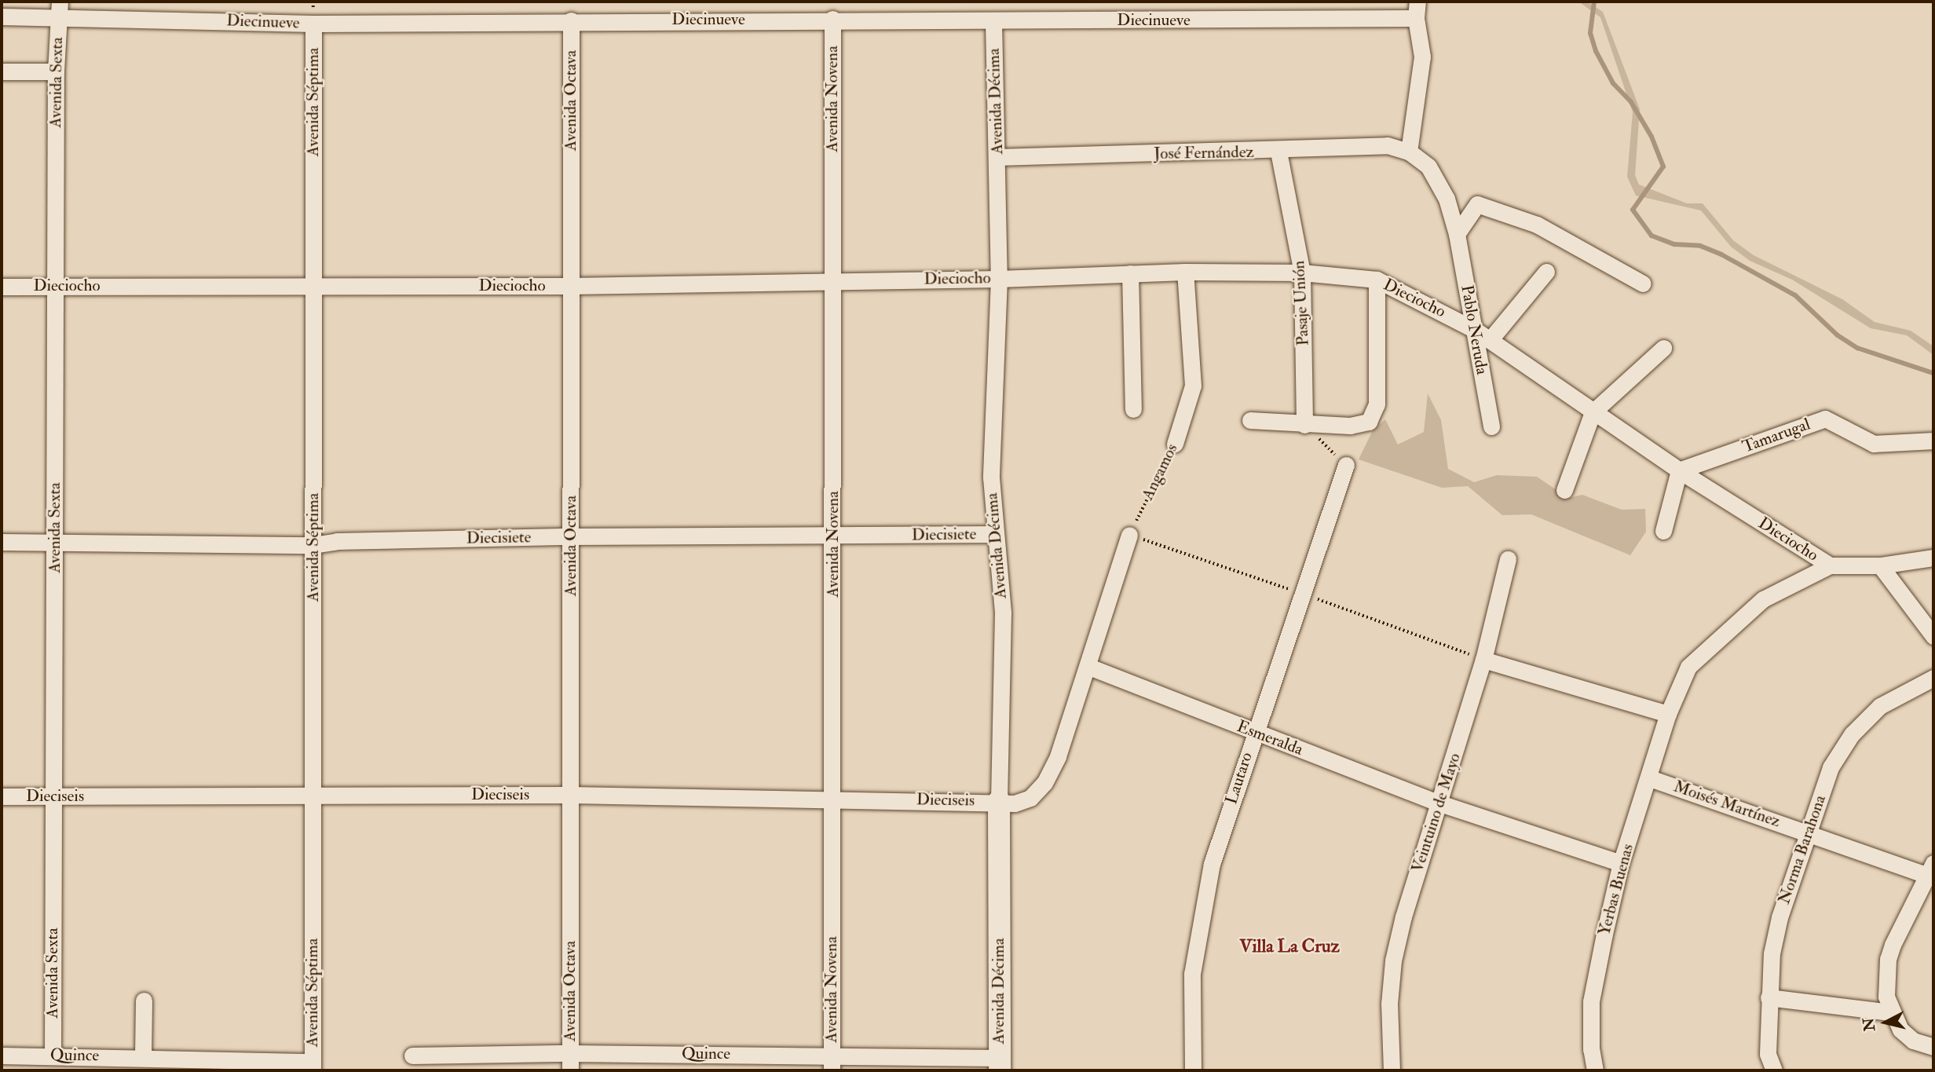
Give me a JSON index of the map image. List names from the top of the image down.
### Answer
{
  "streets": {
    "street": [
      "Diecinueve",
      "Avenida Sexta",
      "Avenida Novena",
      "Avenida Octava",
      "Avenida Décima",
      "Avenida Séptima",
      "José Fernández",
      "Dieciocho",
      "Pasaje Unión",
      "Pablo Neruda",
      "Tamarugal",
      "Angamos",
      "Diecisiete",
      "Esmeralda",
      "Lautaro",
      "Dieciseis",
      "Moisés Martínez",
      "Veintuino de Mayo",
      "Norma Barahona",
      "Yerbas Buenas",
      "Quince"
    ]
  },
  "crossings": [
    ["Diecinueve", "Avenida Sexta"],
    ["Diecinueve", "Avenida Novena"],
    ["Diecinueve", "Avenida Octava"],
    ["Diecinueve", "Avenida Décima"],
    ["Diecinueve", "Avenida Séptima"],
    ["Avenida Sexta", "Dieciocho"],
    ["Avenida Sexta", "Diecisiete"],
    ["Avenida Sexta", "Dieciseis"],
    ["Avenida Sexta", "Quince"],
    ["Avenida Novena", "Dieciocho"],
    ["Avenida Novena", "Diecisiete"],
    ["Avenida Novena", "Dieciseis"],
    ["Avenida Novena", "Quince"],
    ["Avenida Octava", "Dieciocho"],
    ["Avenida Octava", "Diecisiete"],
    ["Avenida Octava", "Dieciseis"],
    ["Avenida Octava", "Quince"],
    ["Avenida Décima", "José Fernández"],
    ["Avenida Décima", "Dieciocho"],
    ["Avenida Décima", "Diecisiete"],
    ["Avenida Décima", "Dieciseis"],
    ["Avenida Décima", "Quince"],
    ["Avenida Séptima", "Dieciocho"],
    ["Avenida Séptima", "Diecisiete"],
    ["Avenida Séptima", "Dieciseis"],
    ["Avenida Séptima", "Quince"],
    ["José Fernández", "Pasaje Unión"],
    ["José Fernández", "Pablo Neruda"],
    ["Dieciocho", "Pasaje Unión"],
    ["Dieciocho", "Pablo Neruda"],
    ["Dieciocho", "Tamarugal"],
    ["Dieciocho", "Angamos"],
    ["Dieciocho", "Yerbas Buenas"],
    ["Esmeralda", "Lautaro"],
    ["Esmeralda", "Veintuino de Mayo"],
    ["Esmeralda", "Yerbas Buenas"],
    ["Moisés Martínez", "Norma Barahona"],
    ["Moisés Martínez", "Yerbas Buenas"]
  ],
  "districts": ["Villa La Cruz"],
  "north": "left"
}
